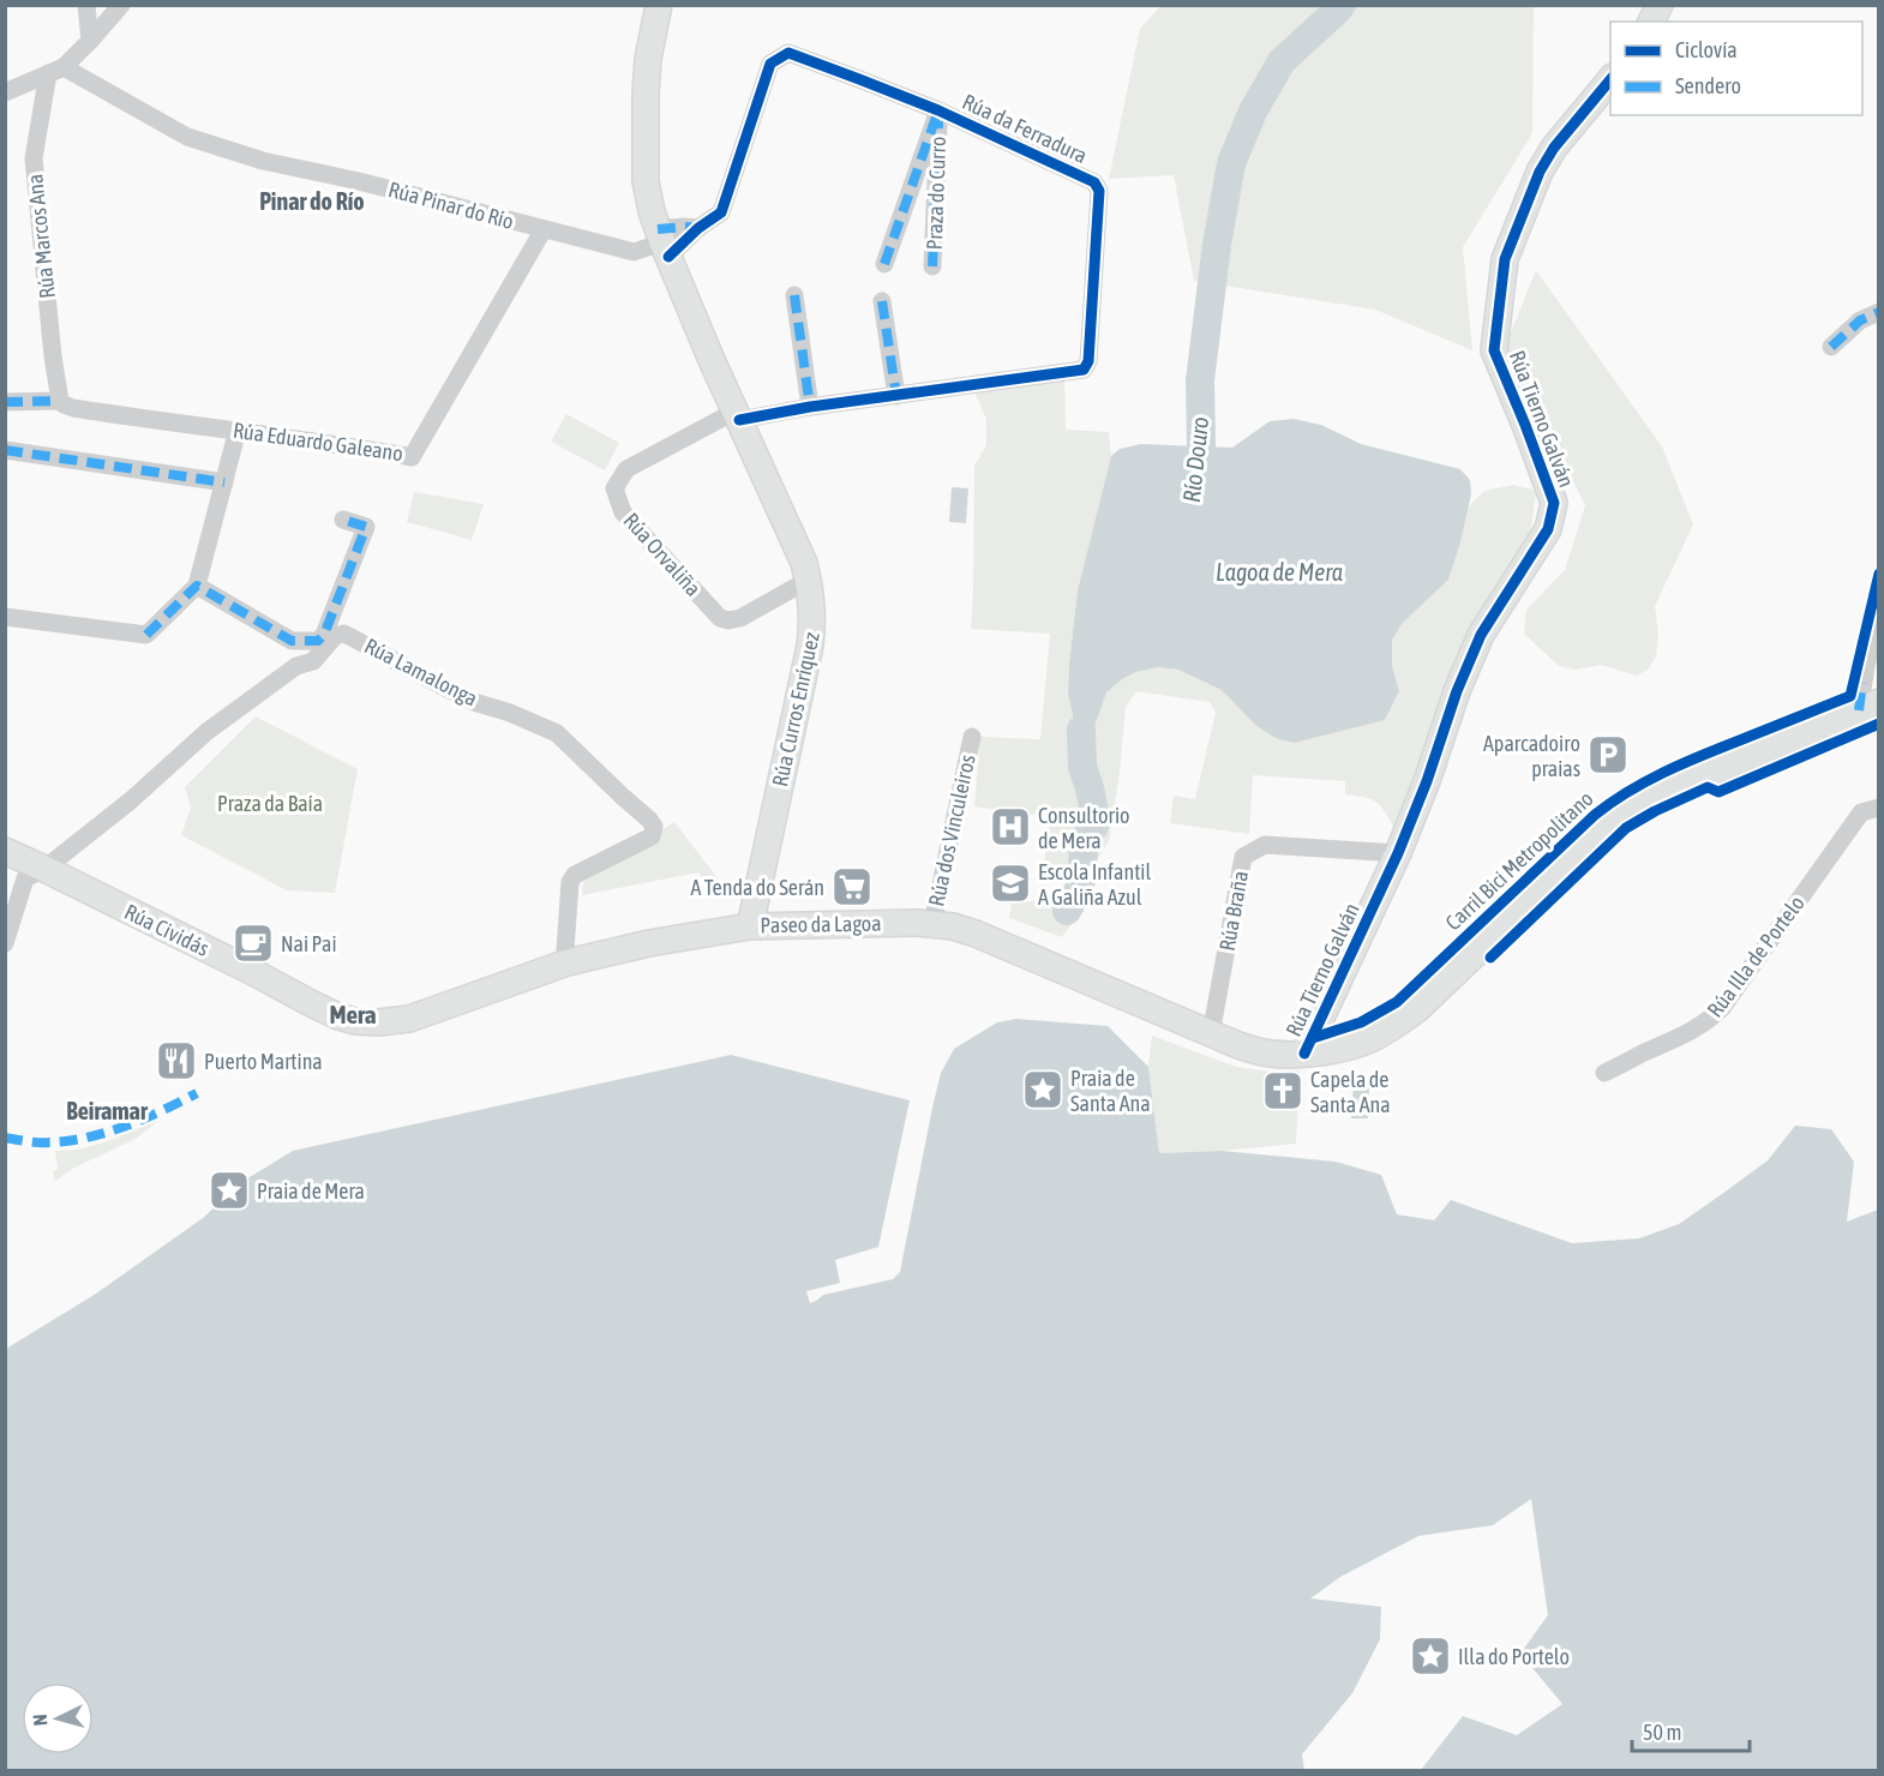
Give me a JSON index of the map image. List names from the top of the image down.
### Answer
{
  "streets": {
    "main road": [
      "Rúa Tierno Galván",
      "Rúa Curros Enríquez",
      "Paseo da Lagoa",
      "Rúa Cividás"
    ],
    "street": [
      "Rúa da Ferradura",
      "Praza do Curro",
      "Rúa Pinar do Río",
      "Rúa Marcos Ana",
      "Rúa Eduardo Galeano",
      "Rúa Orvaliña",
      "Rúa Lamalonga",
      "Rúa dos Vinculeiros",
      "Rúa Braña",
      "Rúa Illa de Portelo"
    ],
    "cycle path": ["Carril Bici Metropolitano"]
  },
  "crossings": [
    ["Rúa da Ferradura", "Praza do Curro"],
    ["Rúa da Ferradura", "Rúa Pinar do Río"],
    ["Rúa da Ferradura", "Rúa Orvaliña"],
    ["Rúa da Ferradura", "Rúa Curros Enríquez"],
    ["Rúa Pinar do Río", "Rúa Marcos Ana"],
    ["Rúa Pinar do Río", "Rúa Eduardo Galeano"],
    ["Rúa Pinar do Río", "Rúa Curros Enríquez"],
    ["Rúa Marcos Ana", "Rúa Eduardo Galeano"],
    ["Rúa Tierno Galván", "Rúa Braña"],
    ["Rúa Tierno Galván", "Paseo da Lagoa"],
    ["Rúa Orvaliña", "Rúa Curros Enríquez"],
    ["Rúa Lamalonga", "Paseo da Lagoa"],
    ["Rúa Lamalonga", "Rúa Cividás"],
    ["Rúa Curros Enríquez", "Paseo da Lagoa"],
    ["Rúa dos Vinculeiros", "Paseo da Lagoa"],
    ["Rúa Braña", "Paseo da Lagoa"],
    ["Paseo da Lagoa", "Rúa Cividás"]
  ],
  "districts": ["Pinar do Río", "Mera", "Beiramar"],
  "water": ["Río Douro", "Lagoa de Mera"],
  "parks": ["Praza da Baía"],
  "places": {
    "parking": ["Aparcadoiro praias"],
    "hospital": ["Consultorio de Mera"],
    "school or university": ["Escola Infantil A Galiña Azul"],
    "supermarket": ["A Tenda do Serán"],
    "cafe": ["Nai Pai"],
    "restaurant": ["Puerto Martina"],
    "place": ["Praia de Santa Ana", "Praia de Mera", "Illa do Portelo"],
    "church": ["Capela de Santa Ana"]
  },
  "legend": ["Ciclovía", "Sendero"],
  "scale_bar": "50 m",
  "north": "left"
}
